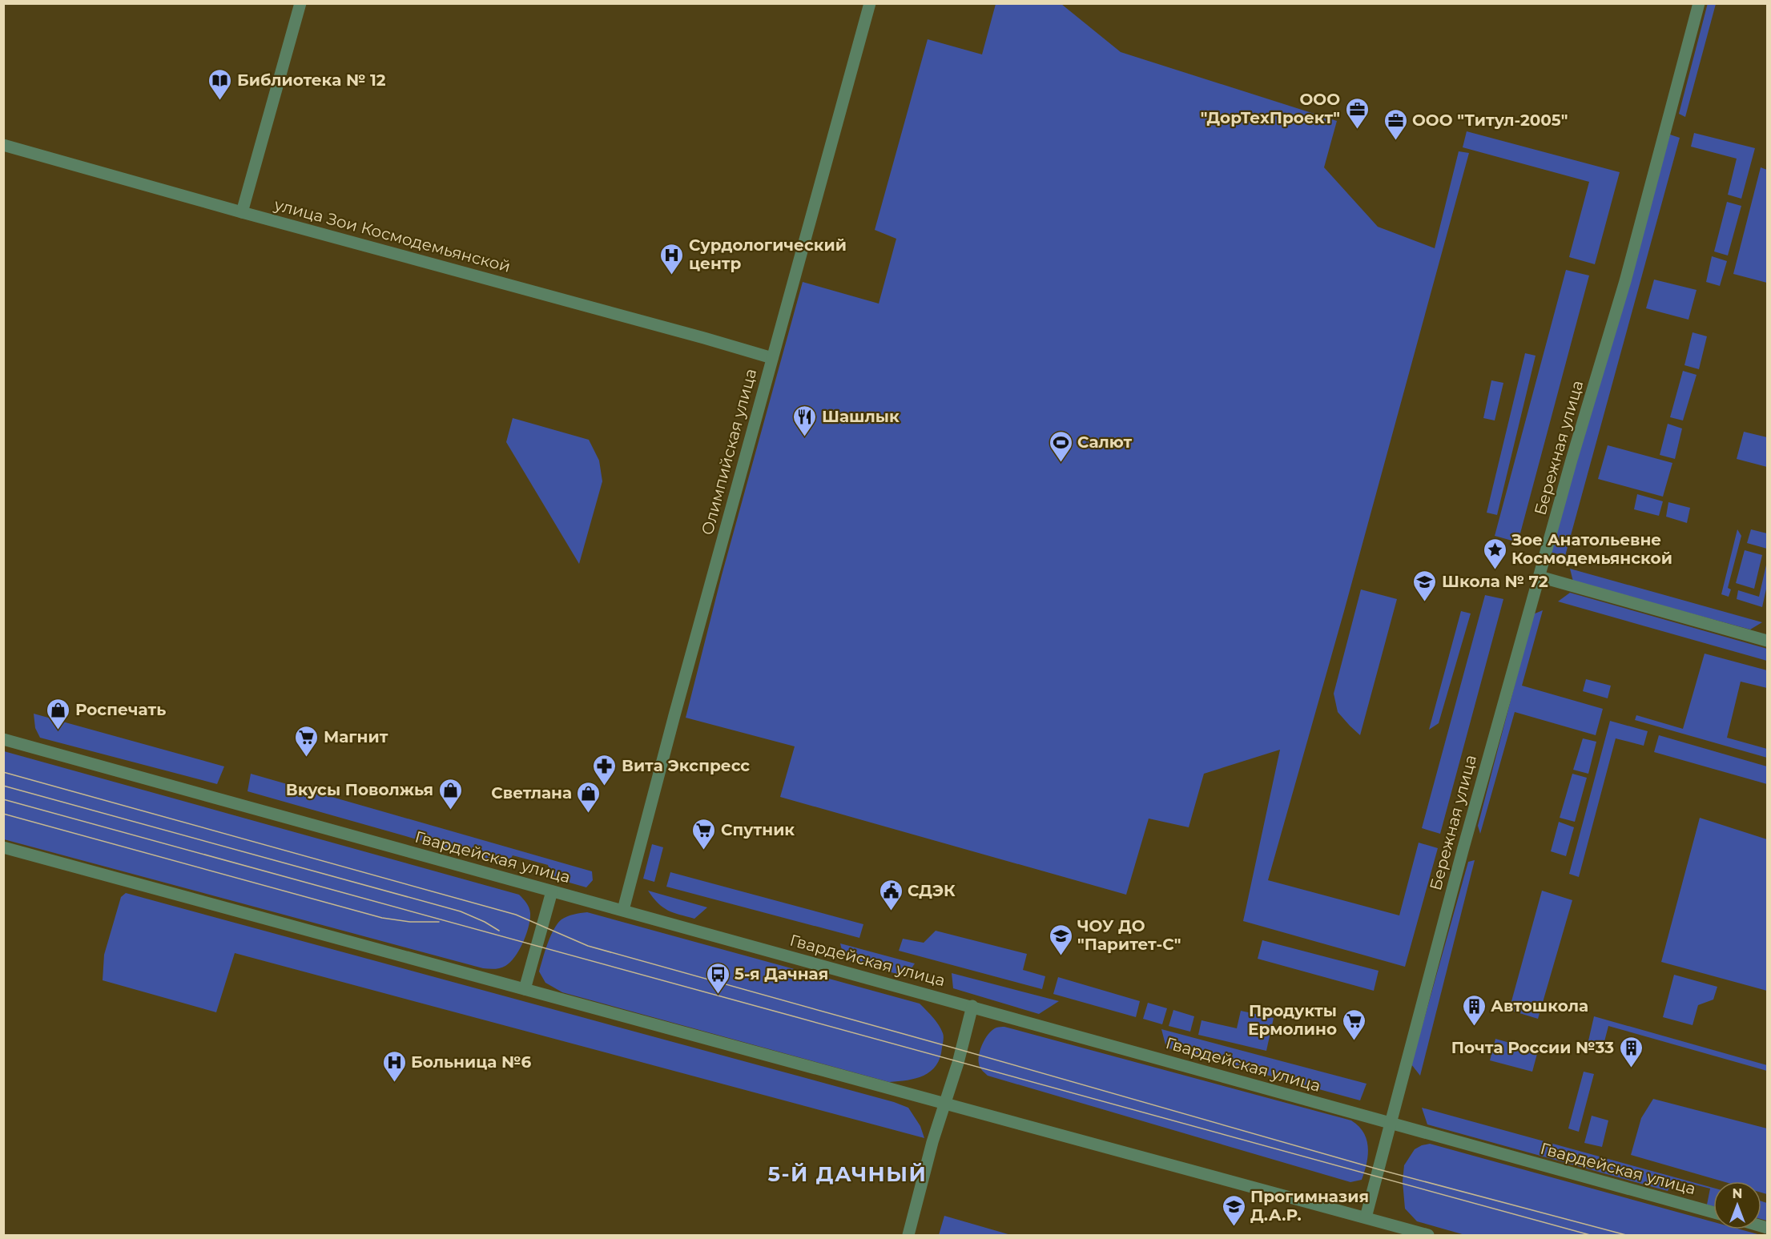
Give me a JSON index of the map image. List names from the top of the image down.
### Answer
{
  "streets": {
    "street": [
      "улица Зои Космодемьянской",
      "Бережная улица",
      "Олимпийская улица",
      "Гвардейская улица"
    ]
  },
  "crossings": [
    ["улица Зои Космодемьянской", "Олимпийская улица"],
    ["Бережная улица", "Гвардейская улица"],
    ["Олимпийская улица", "Гвардейская улица"]
  ],
  "districts": ["5-Й ДАЧНЫЙ"],
  "places": {
    "library": ["Библиотека № 12"],
    "office": ["ООО \"ДорТехПроект\"", "ООО \"Титул-2005\""],
    "hospital": ["Сурдологический центр", "Больница №6"],
    "restaurant": ["Шашлык"],
    "sports": ["Салют"],
    "place": ["Зое Анатольевне Космодемьянской"],
    "school or university": ["Школа № 72", "ЧОУ ДО \"Паритет-С\"", "Прогимназия Д.А.Р."],
    "shop": ["Роспечать", "Вкусы Поволжья", "Светлана"],
    "supermarket": ["Магнит", "Спутник", "Продукты Ермолино"],
    "pharmacy": ["Вита Экспресс"],
    "public building": ["СДЭК"],
    "bus stop": ["5-я Дачная"],
    "building": ["Автошкола", "Почта России №33"]
  },
  "north": "top"
}
